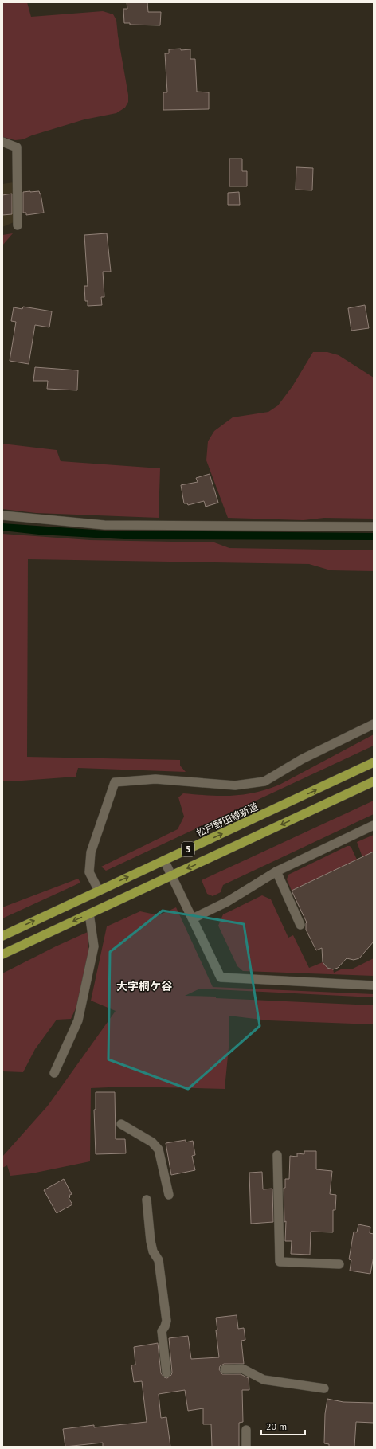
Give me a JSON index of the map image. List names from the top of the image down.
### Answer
{
  "streets": {
    "main road": ["松戸野田線新道", "5"]
  },
  "districts": ["大字桐ケ谷"],
  "scale_bar": "20 m"
}
